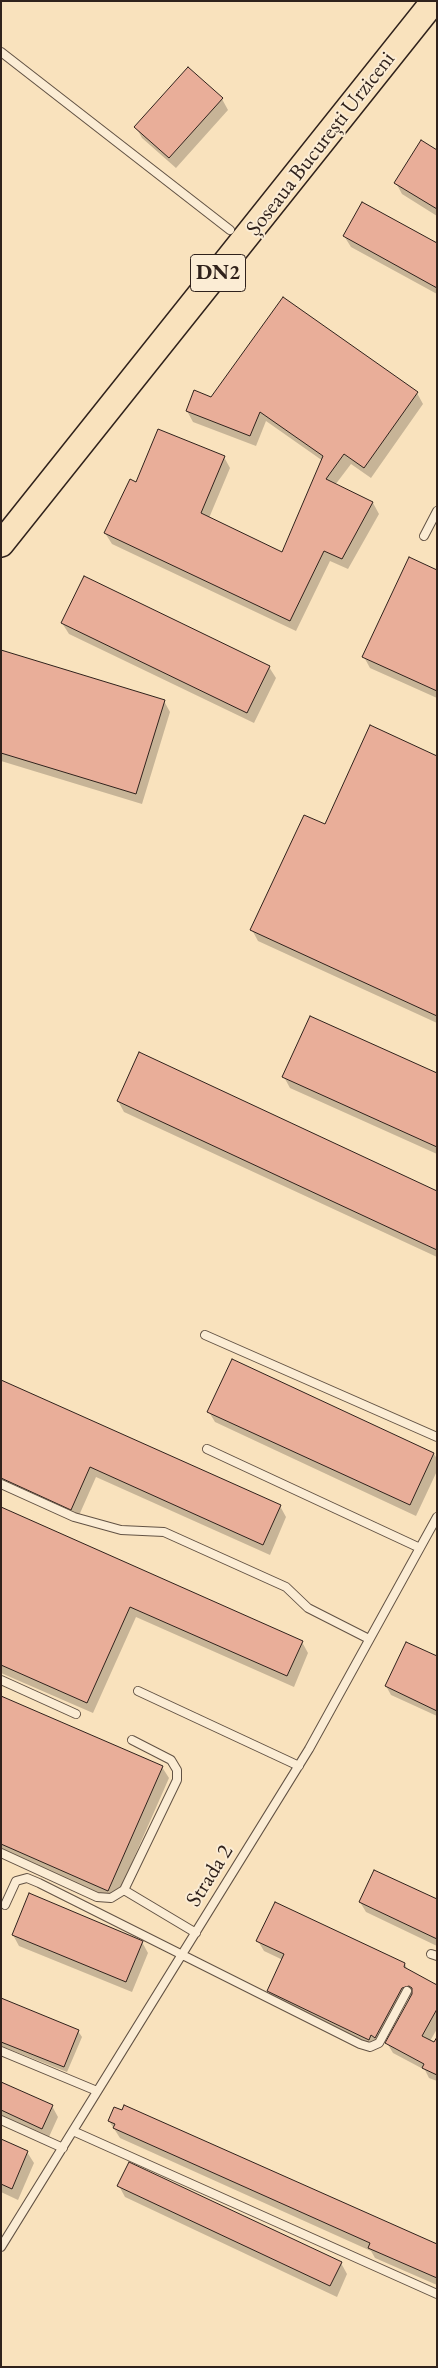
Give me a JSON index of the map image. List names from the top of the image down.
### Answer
{
  "streets": {
    "highway": ["Șoseaua București Urziceni", "DN2"],
    "lane": ["Strada 2"]
  }
}
